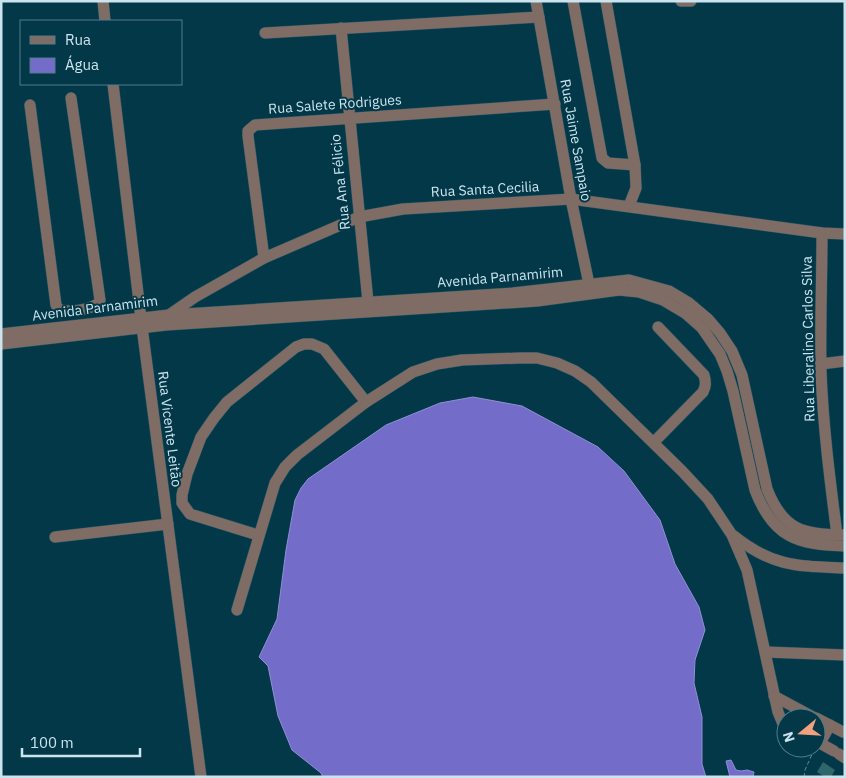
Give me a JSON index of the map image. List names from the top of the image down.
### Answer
{
  "streets": {
    "street": [
      "Rua Salete Rodrigues",
      "Rua Jaime Sampaio",
      "Rua Ana Félicio",
      "Rua Santa Cecilia",
      "Avenida Parnamirim",
      "Rua Liberalino Carlos Silva",
      "Rua Vicente Leitão"
    ]
  },
  "crossings": [
    ["Rua Salete Rodrigues", "Rua Jaime Sampaio"],
    ["Rua Salete Rodrigues", "Rua Ana Félicio"],
    ["Rua Salete Rodrigues", "Rua Santa Cecilia"],
    ["Rua Jaime Sampaio", "Rua Santa Cecilia"],
    ["Rua Jaime Sampaio", "Avenida Parnamirim"],
    ["Rua Ana Félicio", "Rua Santa Cecilia"],
    ["Rua Ana Félicio", "Avenida Parnamirim"],
    ["Rua Santa Cecilia", "Avenida Parnamirim"],
    ["Rua Santa Cecilia", "Rua Liberalino Carlos Silva"],
    ["Rua Santa Cecilia", "Rua Vicente Leitão"],
    ["Avenida Parnamirim", "Rua Liberalino Carlos Silva"],
    ["Avenida Parnamirim", "Rua Vicente Leitão"]
  ],
  "legend": ["Rua", "Água"],
  "scale_bar": "100 m",
  "north": "left"
}
